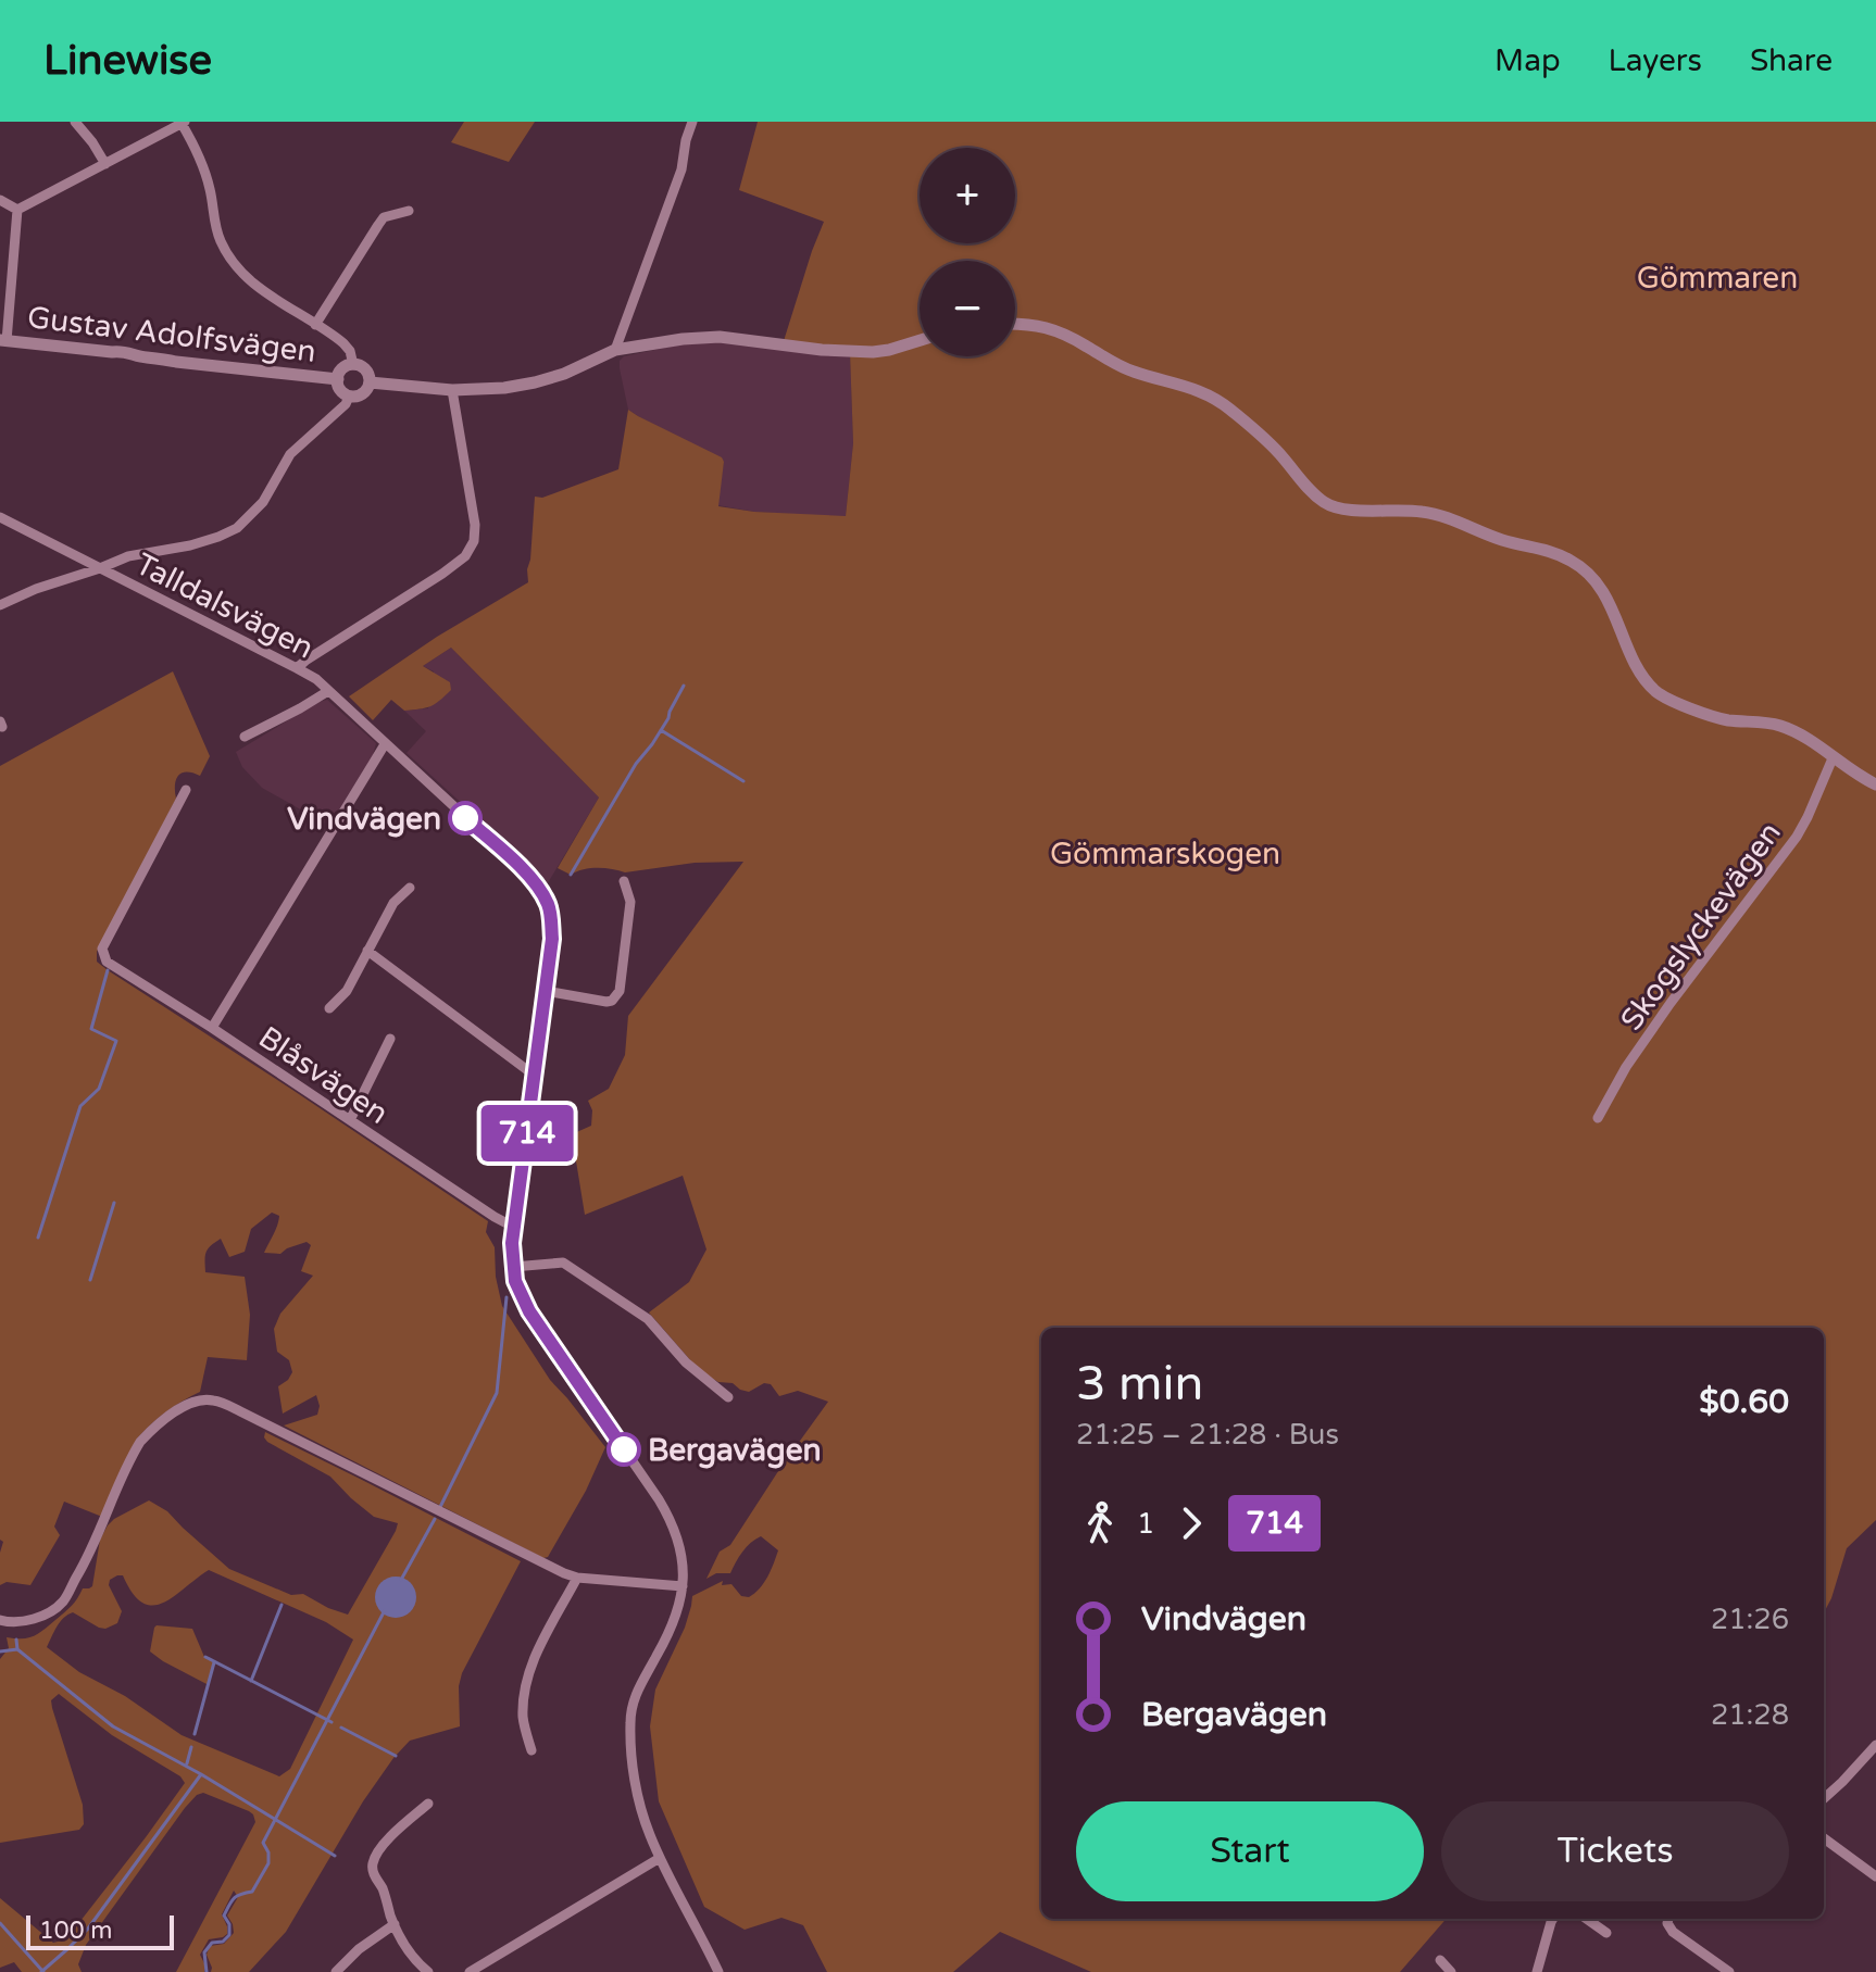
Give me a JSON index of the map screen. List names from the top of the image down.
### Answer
{
  "streets": {
    "street": [
      "Gustav Adolfsvägen",
      "Talldalsvägen",
      "Skogslyckevägen",
      "Blåsvägen"
    ]
  },
  "crossings": [
    ["Talldalsvägen", "Blåsvägen"]
  ],
  "parks": ["Gömmaren", "Gömmarskogen"],
  "places": ["Vindvägen", "Bergavägen"],
  "lines": ["bus line 714"],
  "scale_bar": "100 m",
  "page": {
    "header": "Linewise",
    "nav": ["Map", "Layers", "Share"],
    "on_map": "714",
    "map_buttons": ["+", "−"],
    "heading": ["3 min", "21:25 – 21:28 · Bus", "$0.60"],
    "legs": ["1", "714"],
    "list": [
      {
        "name": "Vindvägen",
        "value": "21:26"
      },
      {
        "name": "Bergavägen",
        "value": "21:28"
      }
    ],
    "buttons": ["Start", "Tickets"],
    "scale": "100 m"
  }
}
